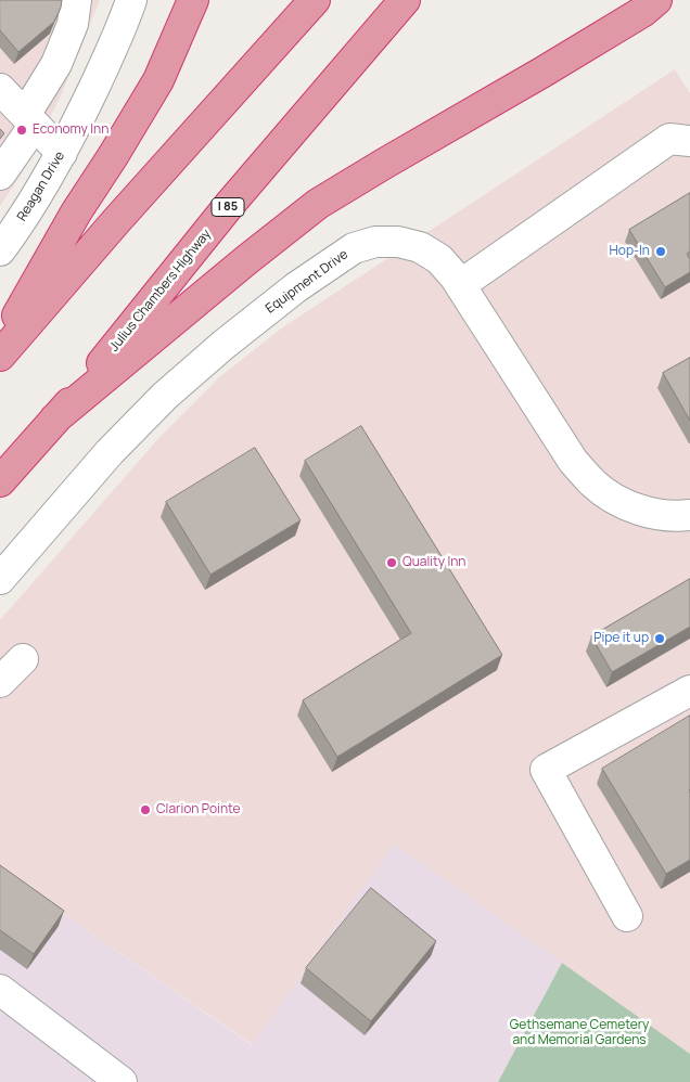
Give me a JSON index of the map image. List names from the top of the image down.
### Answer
{
  "streets": {
    "highway": ["I 85", "Julius Chambers Highway"],
    "street": ["Reagan Drive", "Equipment Drive"]
  },
  "parks": ["Gethsemane Cemetery and Memorial Gardens"],
  "places": [
    "Economy Inn",
    "Hop-In",
    "Quality Inn",
    "Pipe it up",
    "Clarion Pointe"
  ]
}
